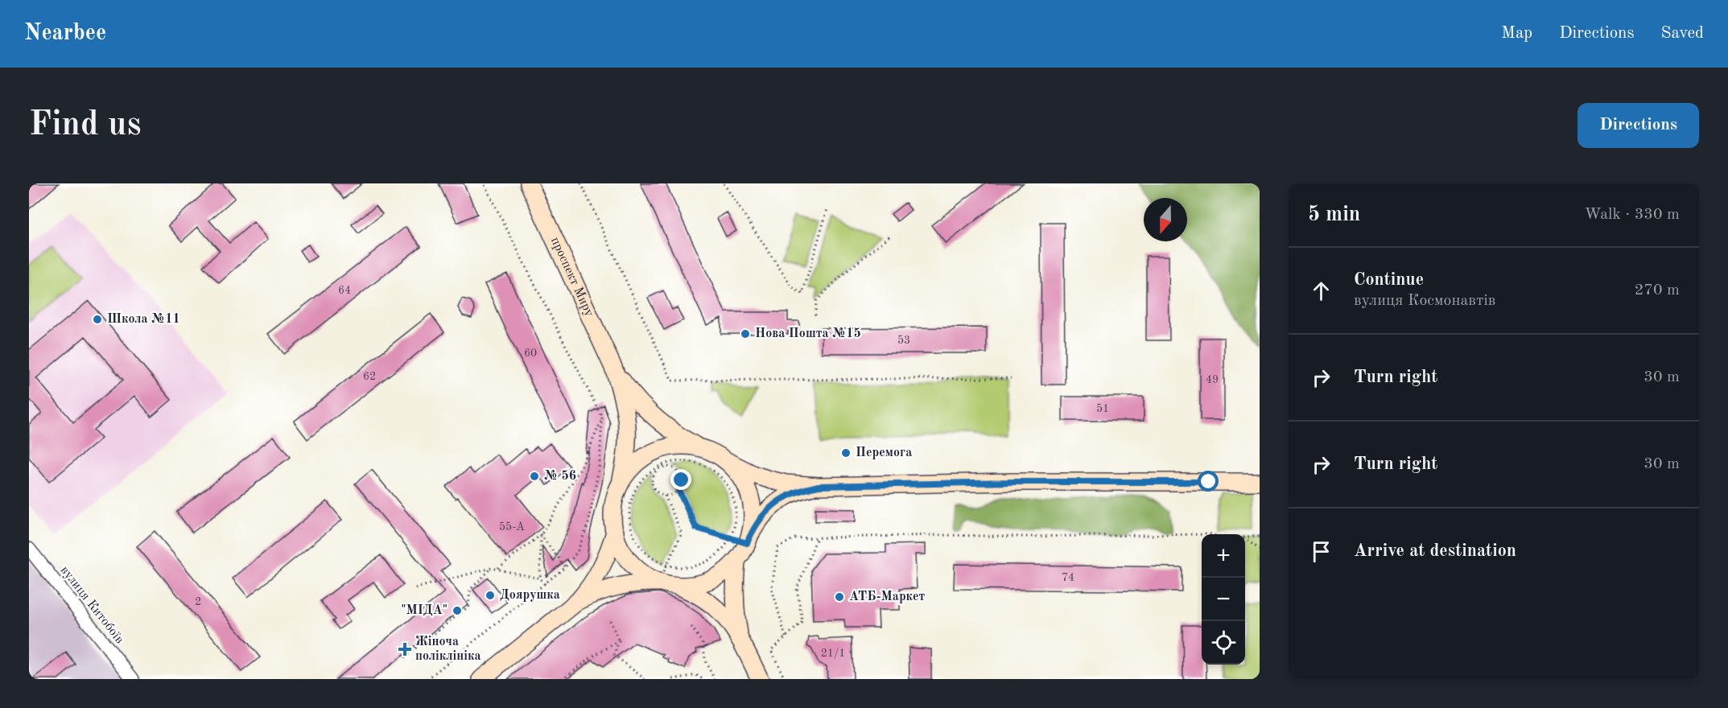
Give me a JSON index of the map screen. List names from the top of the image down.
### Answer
{
  "streets": {
    "main road": ["проспект Миру"],
    "street": ["вулиця Китобоїв"]
  },
  "places": {
    "other": [
      "Школа №11",
      "Нова Пошта №15",
      "Перемога",
      "№ 56",
      "Доярушка",
      "АТБ-Маркет",
      "\"МІДА\""
    ],
    "health": ["Жіноча поліклініка"]
  },
  "house_numbers": [
    "64",
    "53",
    "60",
    "62",
    "49",
    "51",
    "55-А",
    "74",
    "2",
    "21/1"
  ],
  "north": "bottom",
  "page": {
    "header": "Nearbee",
    "nav": ["Map", "Directions", "Saved"],
    "buttons": "Directions",
    "title": "Find us",
    "heading": ["5 min", "Walk · 330 m"],
    "list": [
      ["Continue", "вулиця Космонавтів", "270 m"],
      ["Turn right", "30 m"],
      ["Turn right", "30 m"],
      "Arrive at destination"
    ],
    "map_buttons": ["+", "−"]
  }
}
